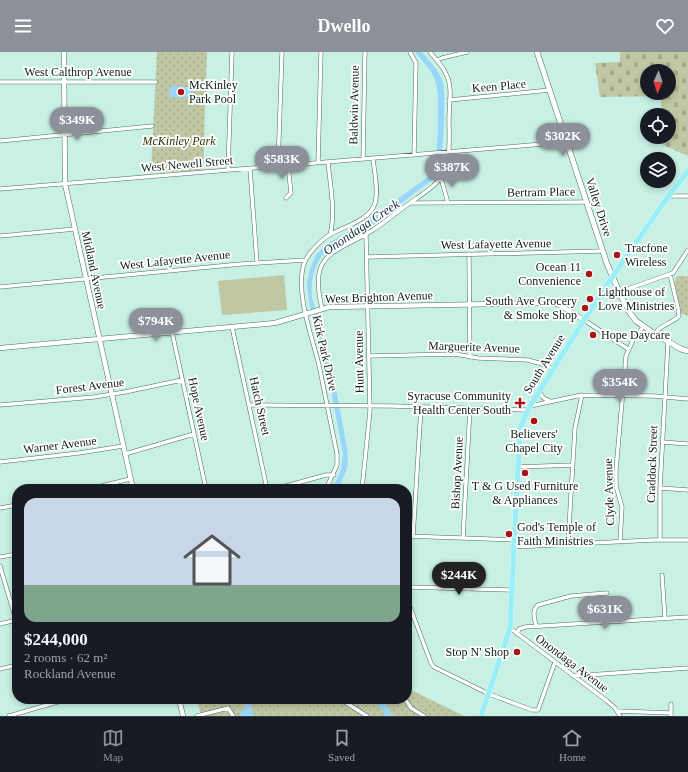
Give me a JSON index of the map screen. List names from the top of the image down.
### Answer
{
  "streets": {
    "main road": ["Valley Drive", "South Avenue"],
    "street": [
      "West Calthrop Avenue",
      "Keen Place",
      "Baldwin Avenue",
      "West Newell Street",
      "Bertram Place",
      "West Lafayette Avenue",
      "Midland Avenue",
      "West Brighton Avenue",
      "Marguerite Avenue",
      "Kirk Park Drive",
      "Hunt Avenue",
      "Forest Avenue",
      "Hatch Street",
      "Hope Avenue",
      "Warner Avenue",
      "Craddock Street",
      "Bishop Avenue",
      "Clyde Avenue",
      "Onondaga Avenue"
    ]
  },
  "crossings": [
    ["West Calthrop Avenue", "Midland Avenue"],
    ["Keen Place", "Valley Drive"],
    ["Baldwin Avenue", "West Newell Street"],
    ["West Newell Street", "Valley Drive"],
    ["West Newell Street", "Midland Avenue"],
    ["Bertram Place", "Valley Drive"],
    ["Valley Drive", "West Lafayette Avenue"],
    ["Valley Drive", "South Avenue"],
    ["Valley Drive", "Craddock Street"],
    ["Valley Drive", "Clyde Avenue"],
    ["West Lafayette Avenue", "Midland Avenue"],
    ["West Lafayette Avenue", "Kirk Park Drive"],
    ["West Lafayette Avenue", "Hunt Avenue"],
    ["Midland Avenue", "West Brighton Avenue"],
    ["Midland Avenue", "Forest Avenue"],
    ["Midland Avenue", "Warner Avenue"],
    ["West Brighton Avenue", "Kirk Park Drive"],
    ["West Brighton Avenue", "Hunt Avenue"],
    ["West Brighton Avenue", "South Avenue"],
    ["West Brighton Avenue", "Hatch Street"],
    ["West Brighton Avenue", "Hope Avenue"],
    ["West Brighton Avenue", "Clyde Avenue"],
    ["Marguerite Avenue", "Hunt Avenue"],
    ["Marguerite Avenue", "South Avenue"],
    ["South Avenue", "Onondaga Avenue"],
    ["Forest Avenue", "Hope Avenue"]
  ],
  "water": ["Onondaga Creek"],
  "parks": ["McKinley Park"],
  "places": {
    "other": [
      "McKinley Park Pool",
      "Tracfone Wireless",
      "Ocean 11 Convenience",
      "Lighthouse of Love Ministries",
      "South Ave Grocery & Smoke Shop",
      "Hope Daycare",
      "Believers' Chapel City",
      "T & G Used Furniture & Appliances",
      "God's Temple of Faith Ministries",
      "Stop N' Shop"
    ],
    "health": ["Syracuse Community Health Center South"]
  },
  "north": "bottom",
  "page": {
    "header": "Dwello",
    "price": [
      "$349K",
      "$302K",
      "$583K",
      "$387K",
      "$794K",
      "$354K",
      "$244K",
      "$631K"
    ],
    "list": [
      {
        "name": "$244,000",
        "note": "2 rooms · 62 m² · Rockland Avenue"
      }
    ],
    "tabs": ["Map", "Saved", "Home"]
  }
}
